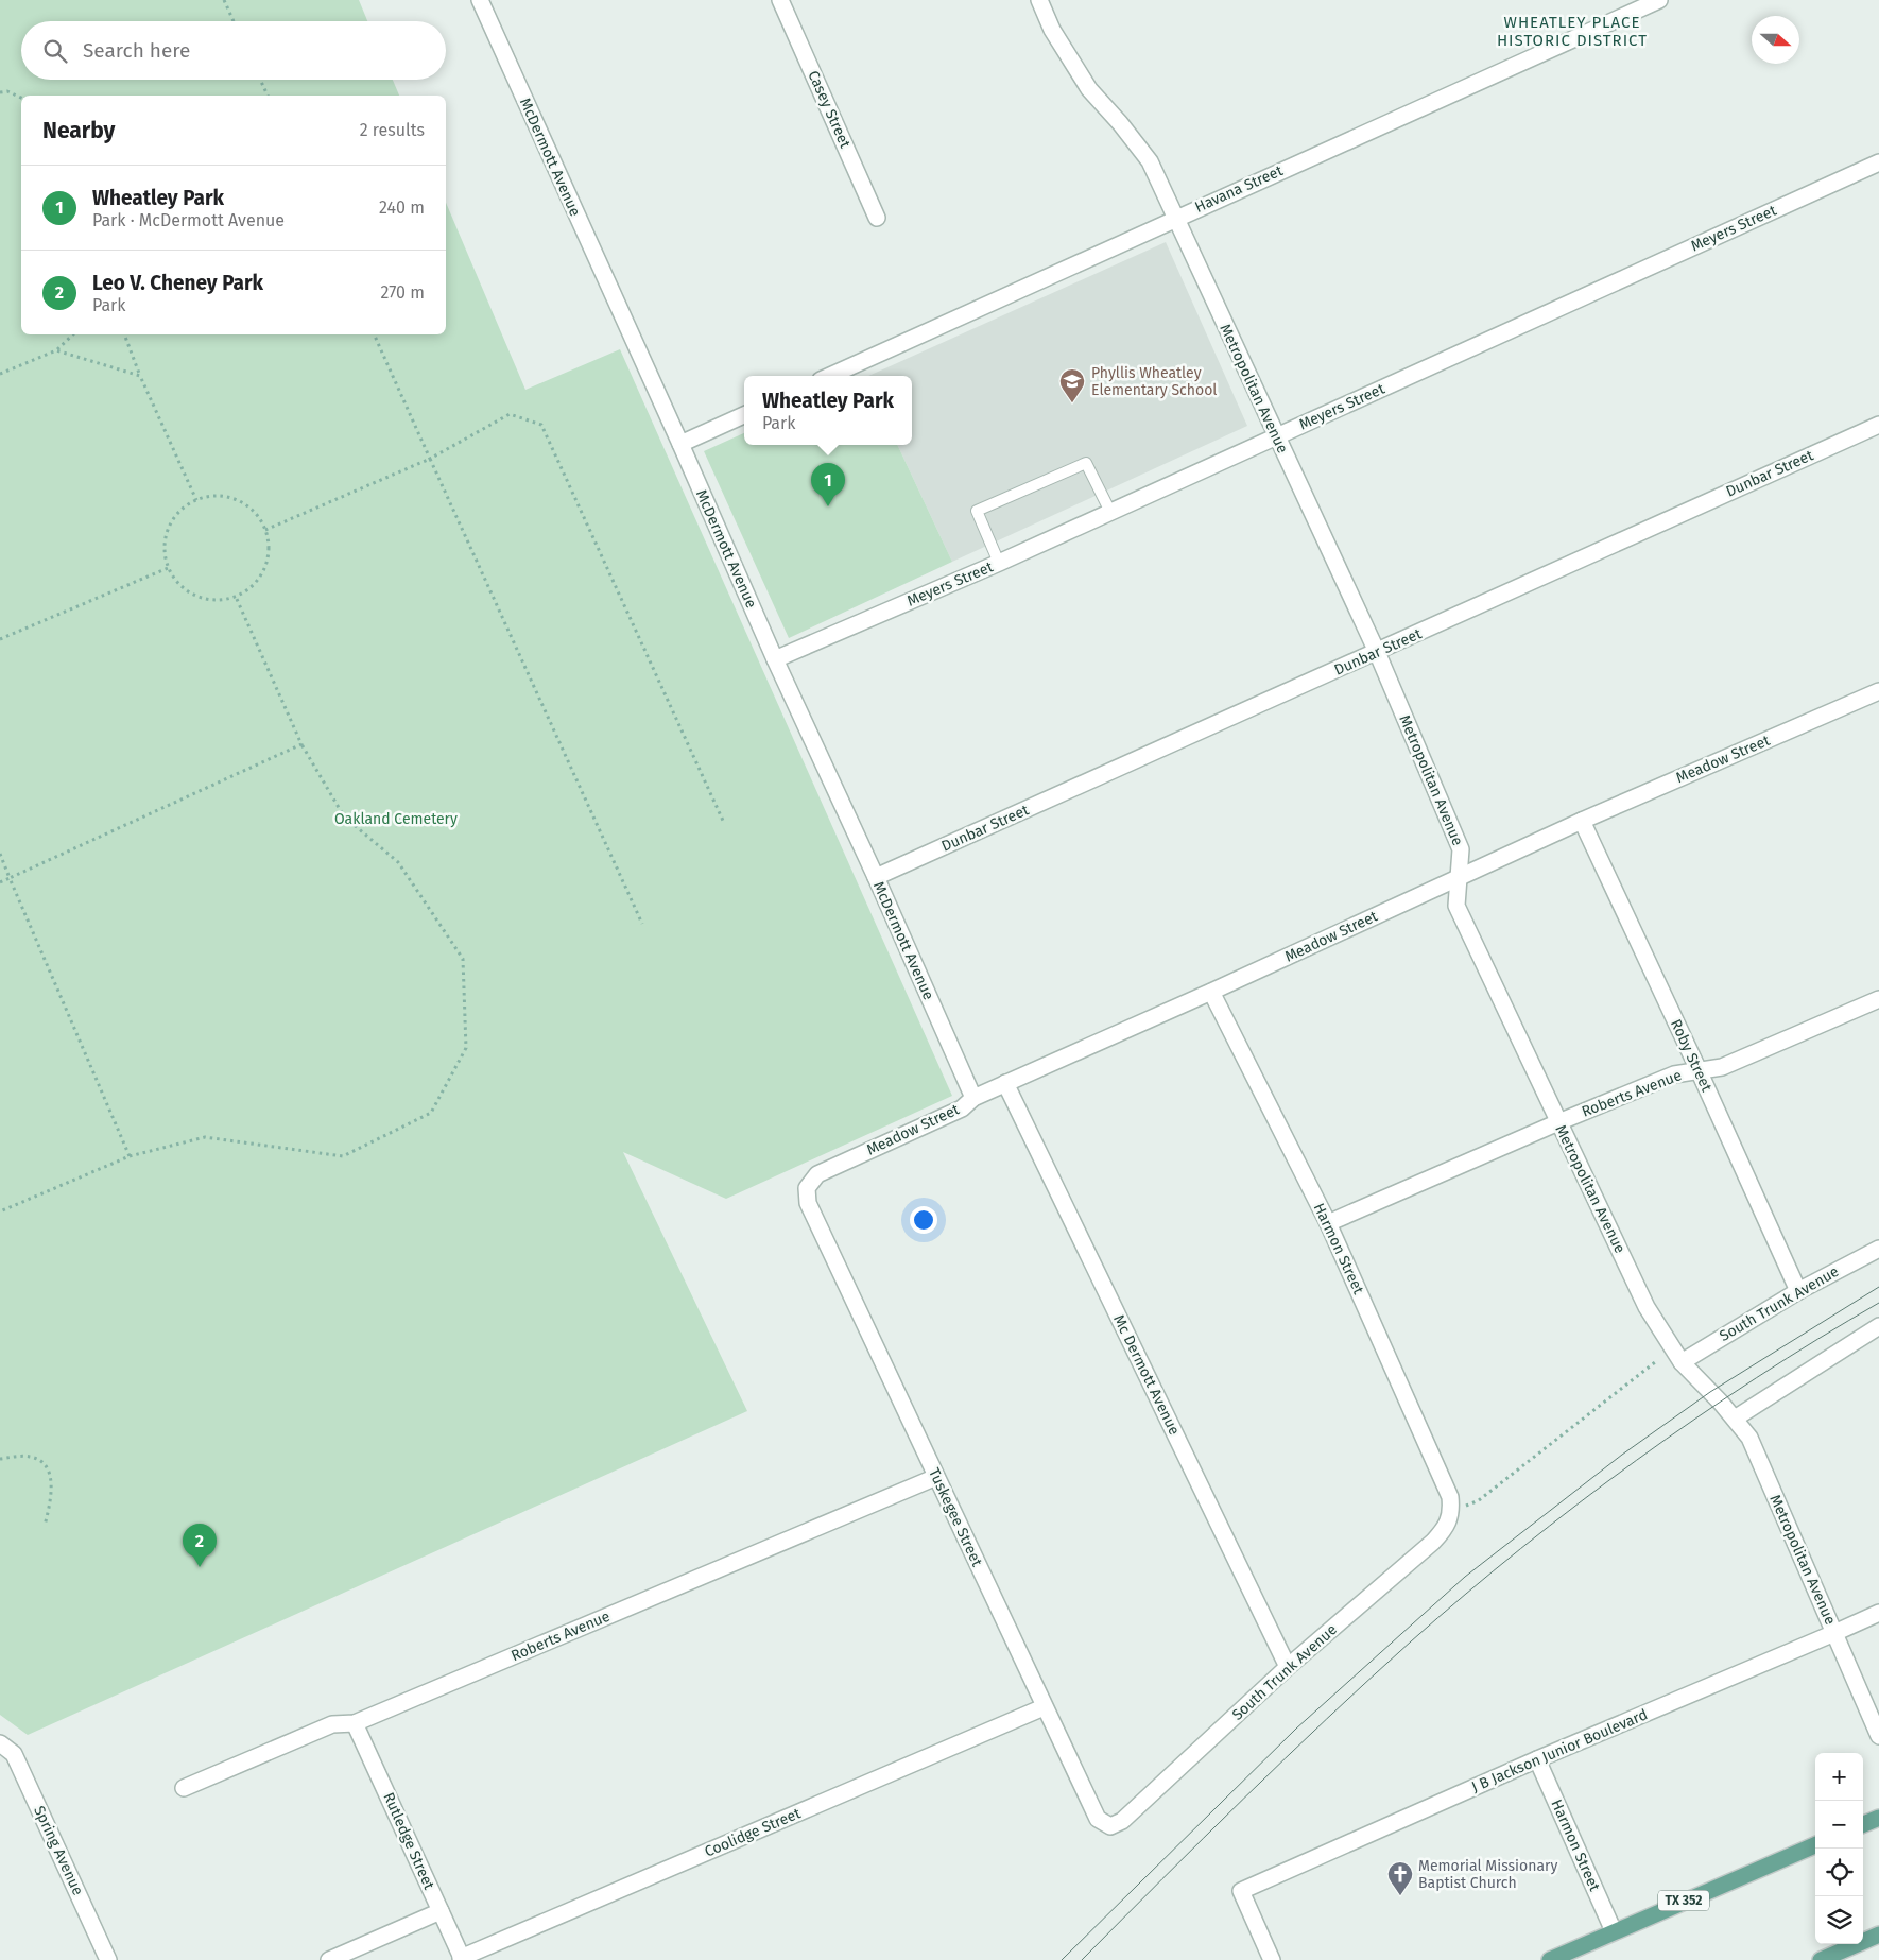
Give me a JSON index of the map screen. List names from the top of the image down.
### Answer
{
  "streets": {
    "main road": ["TX 352"],
    "street": [
      "Casey Street",
      "McDermott Avenue",
      "Havana Street",
      "Meyers Street",
      "Metropolitan Avenue",
      "Dunbar Street",
      "Meadow Street",
      "Roby Street",
      "Roberts Avenue",
      "Harmon Street",
      "South Trunk Avenue",
      "Mc Dermott Avenue",
      "Tuskegee Street",
      "J B Jackson Junior Boulevard",
      "Coolidge Street",
      "Rutledge Street",
      "Spring Avenue"
    ]
  },
  "crossings": [
    ["McDermott Avenue", "Meyers Street"],
    ["McDermott Avenue", "Dunbar Street"],
    ["McDermott Avenue", "Meadow Street"],
    ["Havana Street", "Metropolitan Avenue"],
    ["Meyers Street", "Metropolitan Avenue"],
    ["Metropolitan Avenue", "Dunbar Street"],
    ["Metropolitan Avenue", "Meadow Street"],
    ["Metropolitan Avenue", "Roberts Avenue"],
    ["Metropolitan Avenue", "South Trunk Avenue"],
    ["Metropolitan Avenue", "J B Jackson Junior Boulevard"],
    ["Meadow Street", "Roby Street"],
    ["Meadow Street", "Harmon Street"],
    ["Meadow Street", "Mc Dermott Avenue"],
    ["Meadow Street", "Tuskegee Street"],
    ["Roby Street", "Roberts Avenue"],
    ["Roby Street", "South Trunk Avenue"],
    ["Roberts Avenue", "Harmon Street"],
    ["Roberts Avenue", "Tuskegee Street"],
    ["Roberts Avenue", "Rutledge Street"],
    ["Harmon Street", "South Trunk Avenue"],
    ["Harmon Street", "J B Jackson Junior Boulevard"],
    ["Harmon Street", "TX 352"],
    ["South Trunk Avenue", "Mc Dermott Avenue"],
    ["South Trunk Avenue", "Tuskegee Street"],
    ["Tuskegee Street", "Coolidge Street"],
    ["Coolidge Street", "Rutledge Street"]
  ],
  "districts": ["WHEATLEY PLACE HISTORIC DISTRICT"],
  "parks": ["Oakland Cemetery"],
  "places": {
    "school or university": ["Phyllis Wheatley Elementary School"],
    "church": ["Memorial Missionary Baptist Church"]
  },
  "north": "right",
  "page": {
    "search": "Search here",
    "heading": ["Nearby", "2 results"],
    "list": [
      {
        "mark": "1",
        "name": "Wheatley Park",
        "note": "Park · McDermott Avenue",
        "value": "240 m"
      },
      {
        "mark": "2",
        "name": "Leo V. Cheney Park",
        "note": "Park",
        "value": "270 m"
      }
    ],
    "popup": ["Wheatley Park", "Park"],
    "pins": ["1", "2"],
    "map_buttons": ["+", "−"]
  }
}
